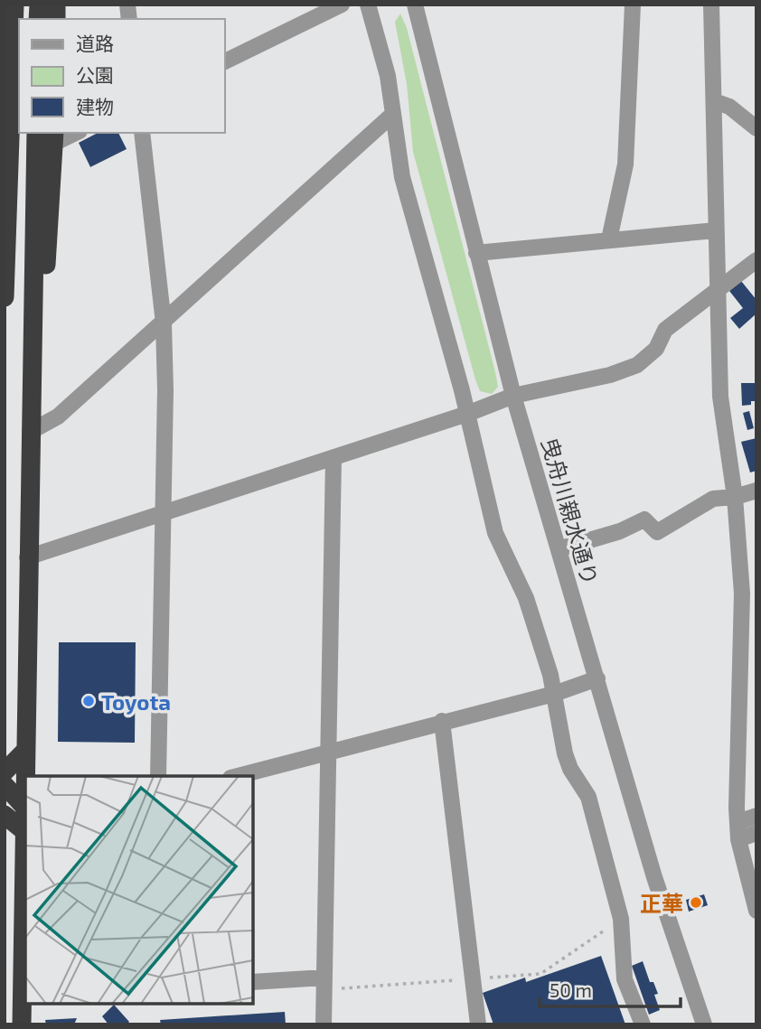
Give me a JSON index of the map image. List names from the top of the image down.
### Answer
{
  "streets": {
    "street": ["曳舟川親水通り"]
  },
  "places": ["Toyota", "正華"],
  "legend": ["道路", "公園", "建物"],
  "scale_bar": "50 m"
}
